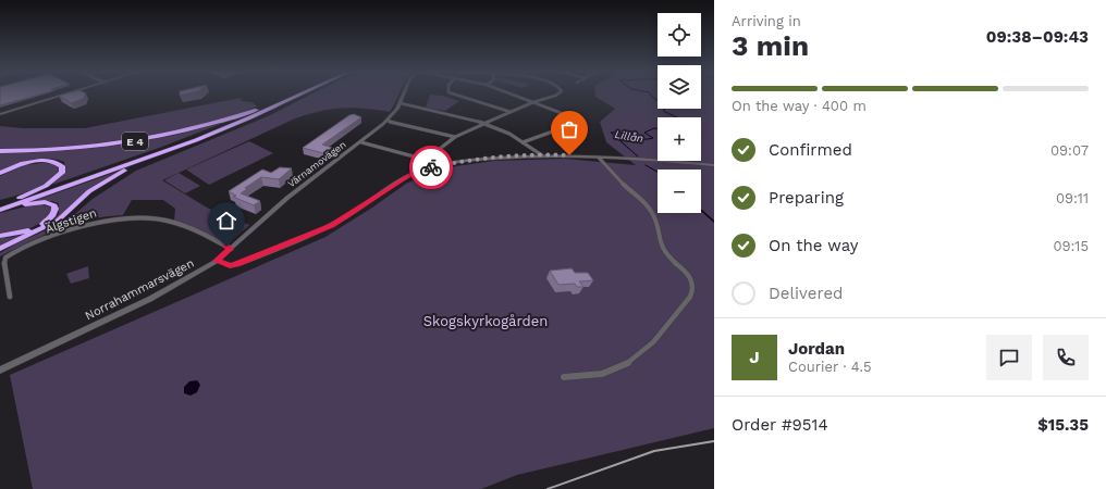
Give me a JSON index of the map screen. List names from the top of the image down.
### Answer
{
  "streets": {
    "highway": ["E 4"],
    "street": ["Värnamovägen", "Älgstigen", "Norrahammarsvägen"]
  },
  "crossings": [
    ["Värnamovägen", "Älgstigen"],
    ["Värnamovägen", "Norrahammarsvägen"]
  ],
  "water": ["Lillån"],
  "parks": ["Skogskyrkogården"],
  "page": {
    "heading": ["3 min", "Arriving in", "09:38–09:43"],
    "panel": [
      "Jordan",
      "Courier · 4.5",
      "Order #9514",
      "$15.35"
    ],
    "map_buttons": ["+", "−"],
    "bar": "On the way · 400 m",
    "list": [
      ["Confirmed", "09:07"],
      ["Preparing", "09:11"],
      ["On the way", "09:15"],
      "Delivered"
    ],
    "round": "J"
  }
}
